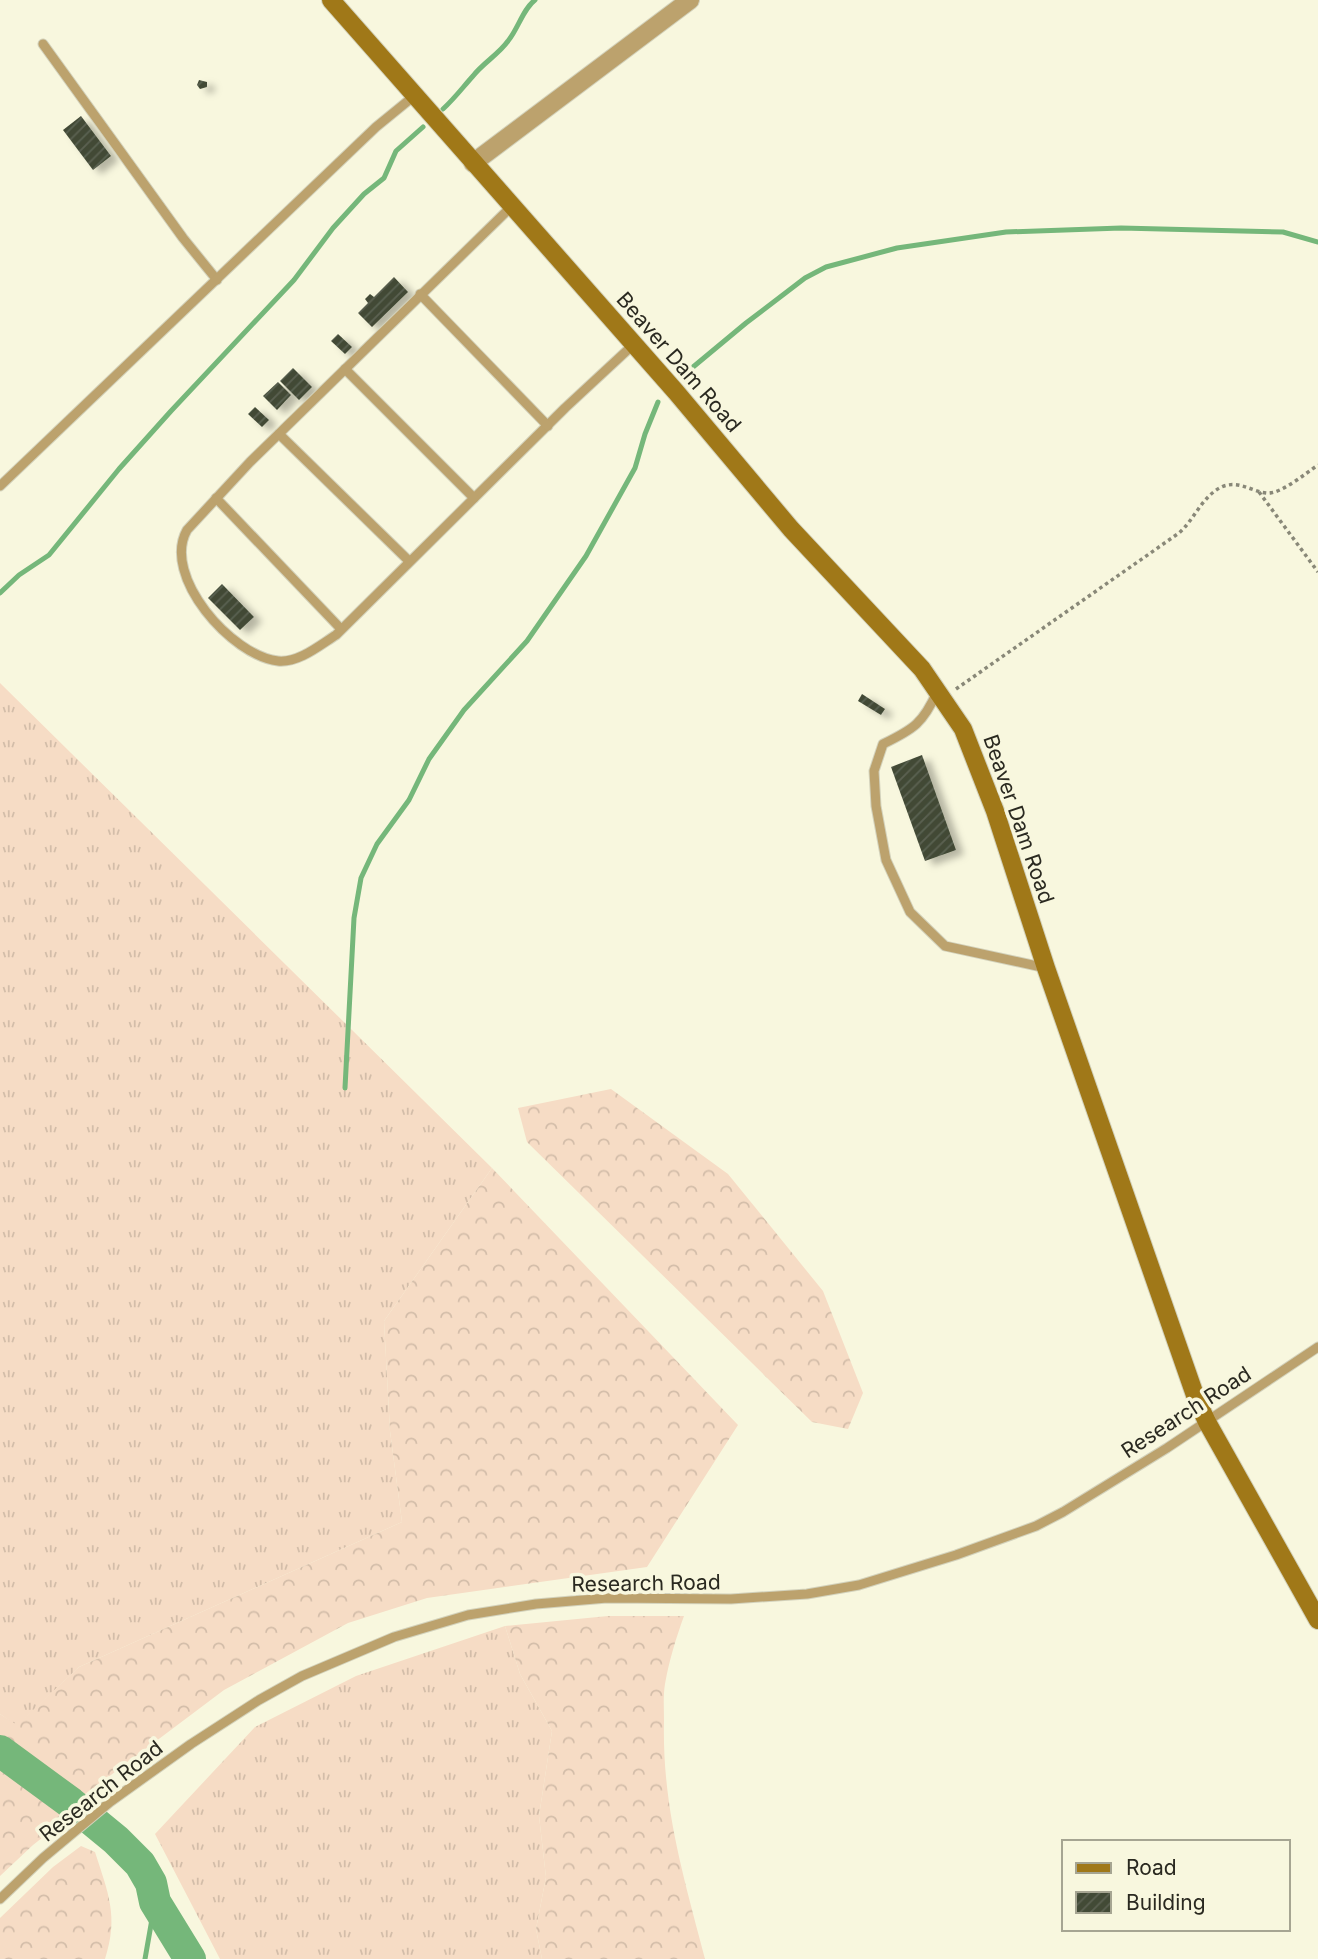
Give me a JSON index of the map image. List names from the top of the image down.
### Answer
{
  "streets": {
    "street": ["Beaver Dam Road"],
    "lane": ["Research Road"]
  },
  "crossings": [
    ["Beaver Dam Road", "Research Road"]
  ],
  "legend": ["Road", "Building"]
}
